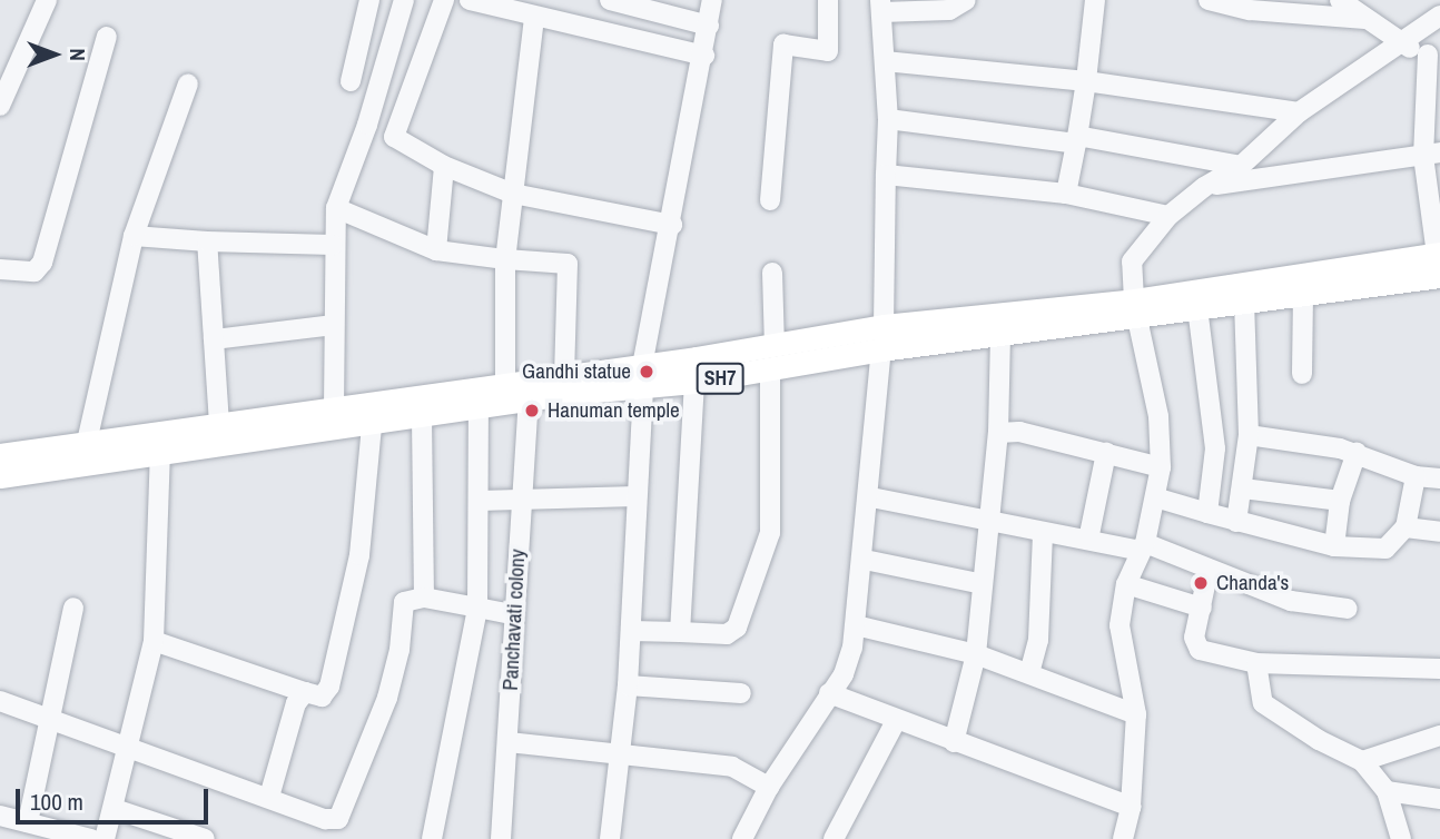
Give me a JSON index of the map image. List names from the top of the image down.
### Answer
{
  "streets": {
    "main road": ["SH7"],
    "street": ["Panchavati colony"]
  },
  "crossings": [
    ["SH7", "Panchavati colony"]
  ],
  "places": ["Gandhi statue", "Hanuman temple", "Chanda's"],
  "scale_bar": "100 m",
  "north": "right"
}
